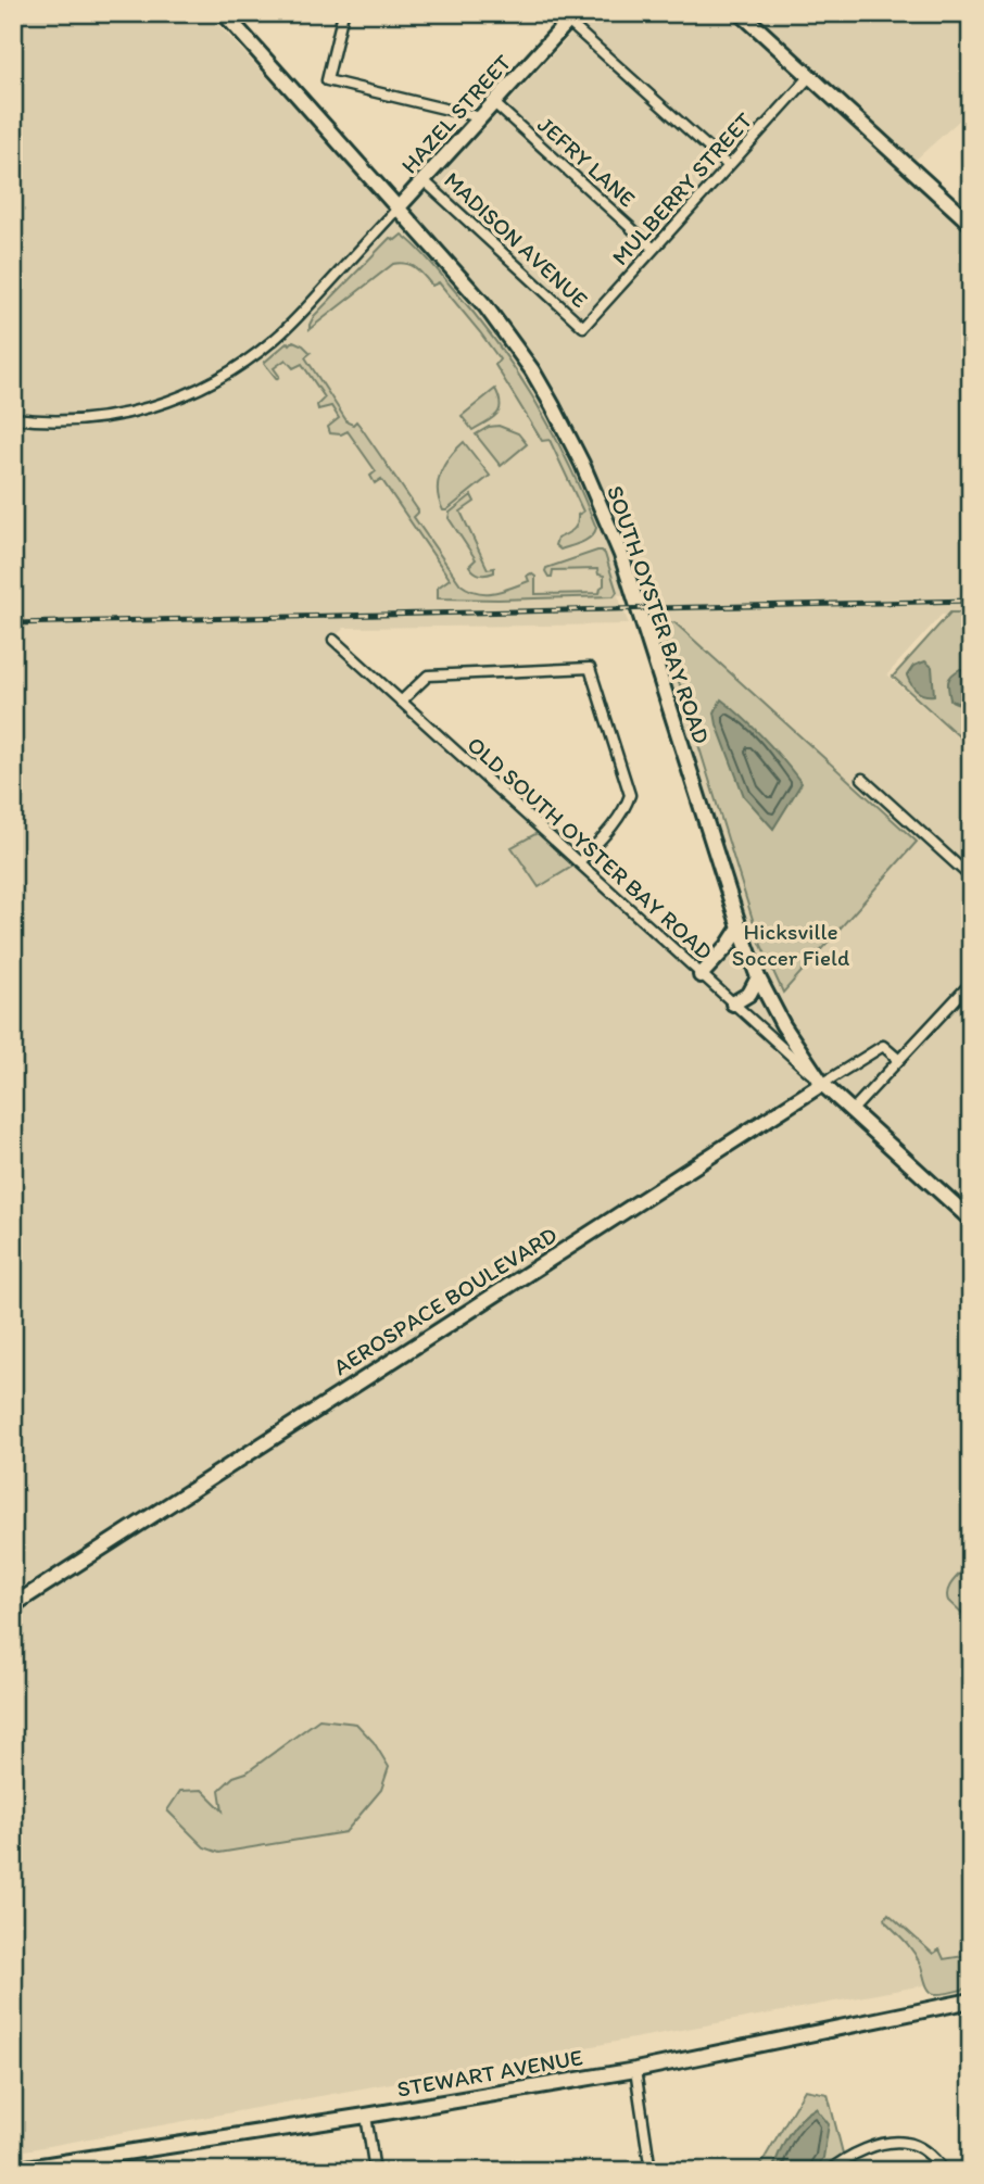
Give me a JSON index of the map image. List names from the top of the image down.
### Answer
{
  "streets": {
    "main road": [
      "HAZEL STREET",
      "SOUTH OYSTER BAY ROAD",
      "AEROSPACE BOULEVARD",
      "STEWART AVENUE"
    ],
    "street": [
      "JEFRY LANE",
      "MULBERRY STREET",
      "MADISON AVENUE",
      "OLD SOUTH OYSTER BAY ROAD"
    ]
  },
  "crossings": [
    ["HAZEL STREET", "JEFRY LANE"],
    ["HAZEL STREET", "MADISON AVENUE"],
    ["HAZEL STREET", "SOUTH OYSTER BAY ROAD"],
    ["JEFRY LANE", "MULBERRY STREET"],
    ["MULBERRY STREET", "MADISON AVENUE"],
    ["SOUTH OYSTER BAY ROAD", "OLD SOUTH OYSTER BAY ROAD"],
    ["SOUTH OYSTER BAY ROAD", "AEROSPACE BOULEVARD"],
    ["OLD SOUTH OYSTER BAY ROAD", "AEROSPACE BOULEVARD"]
  ],
  "parks": ["Hicksville Soccer Field"]
}
